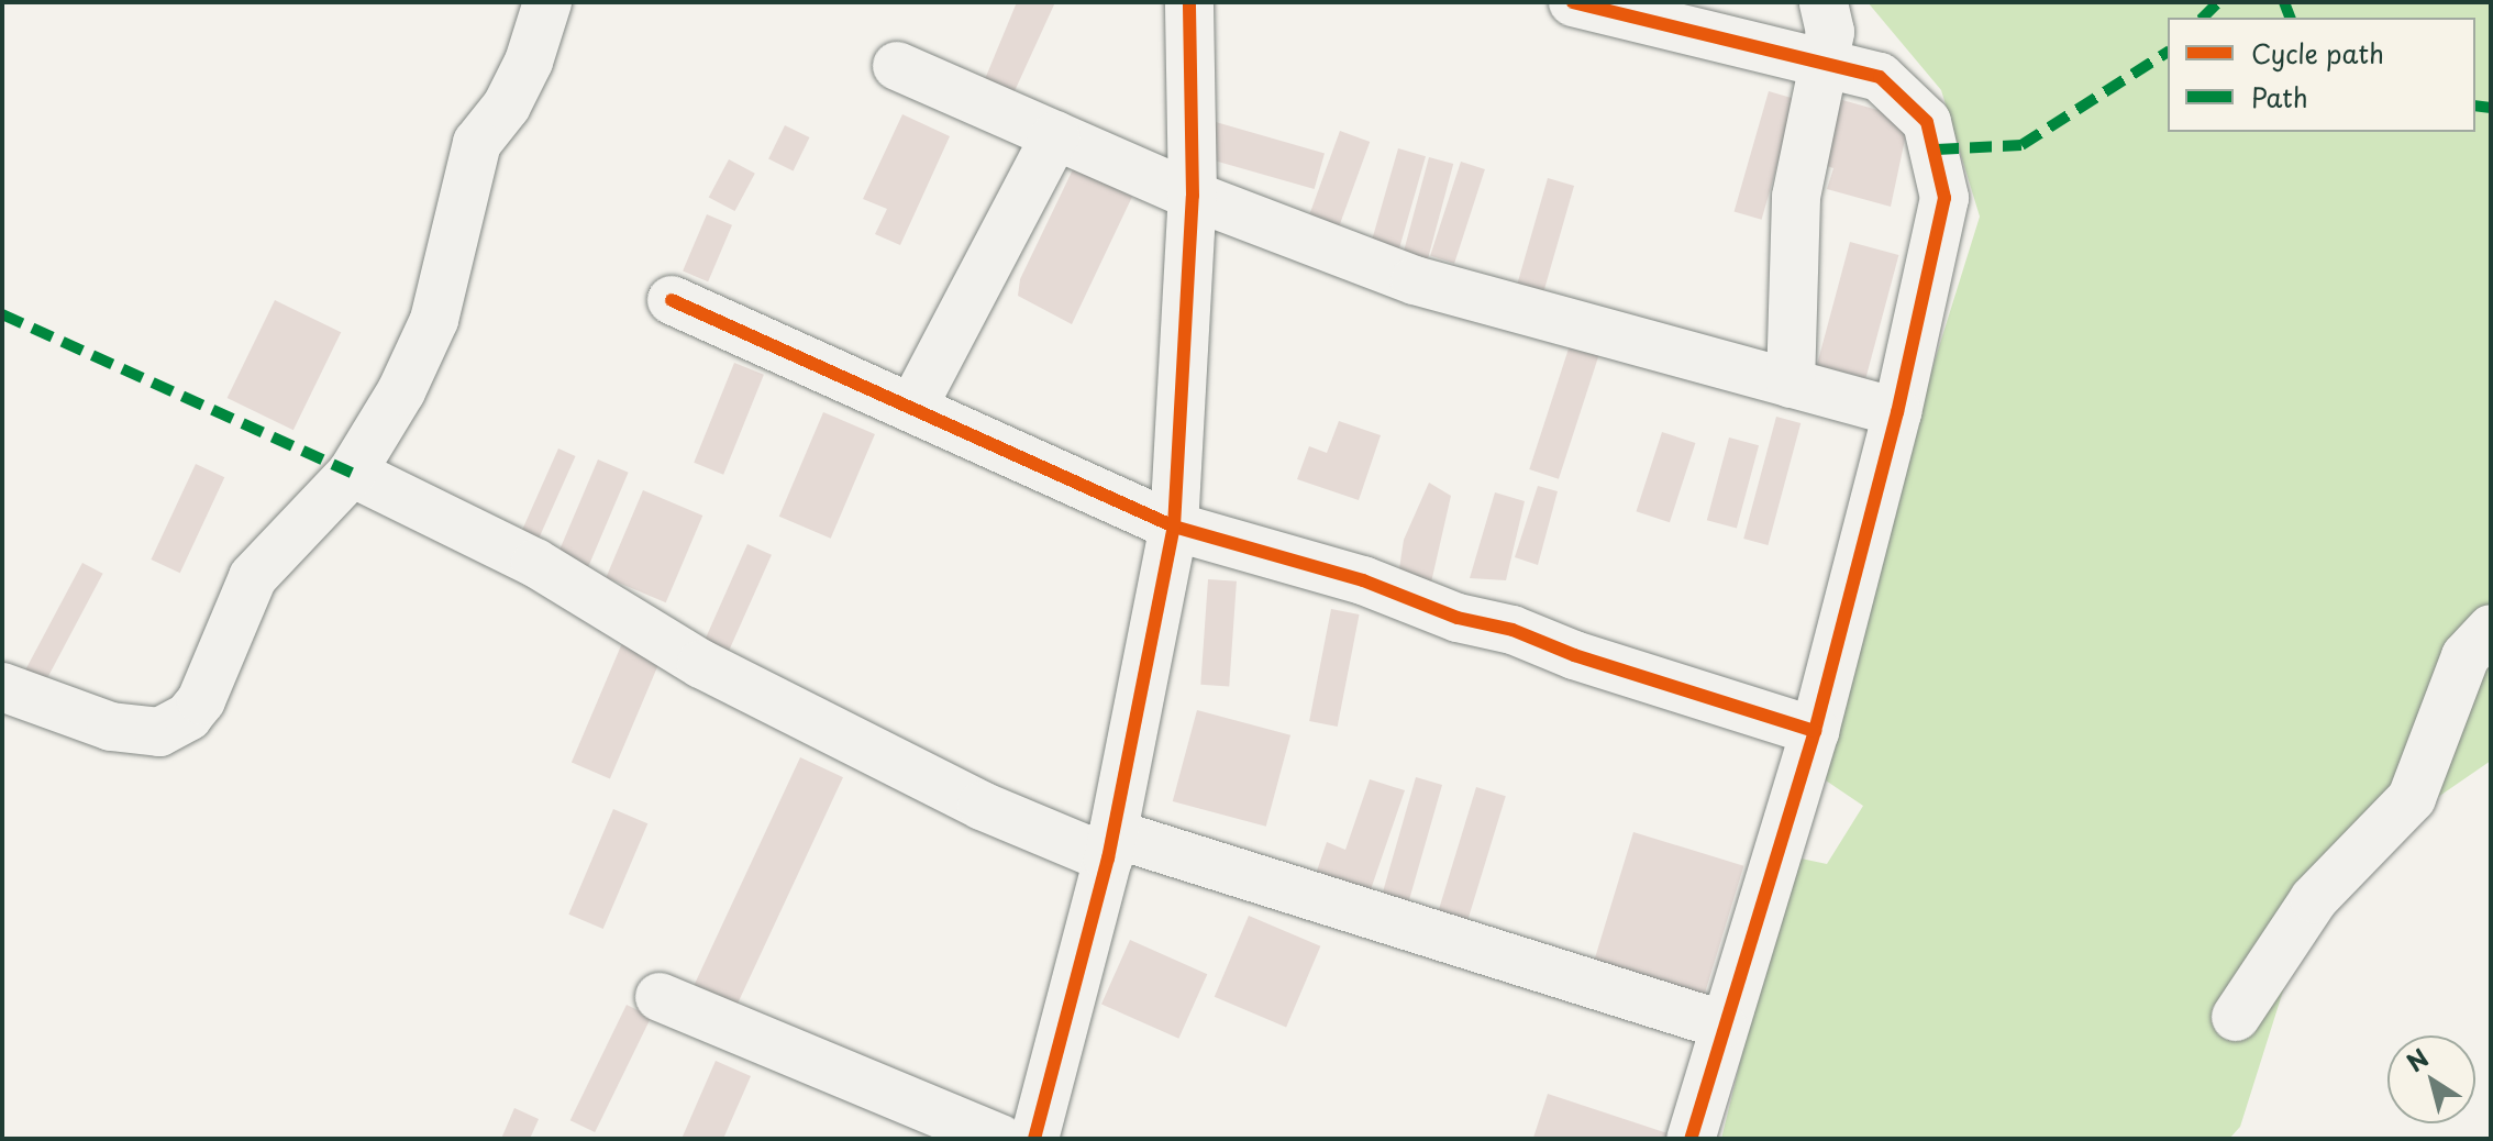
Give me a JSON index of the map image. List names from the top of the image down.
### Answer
{
  "legend": ["Cycle path", "Path"],
  "north": "top left"
}
